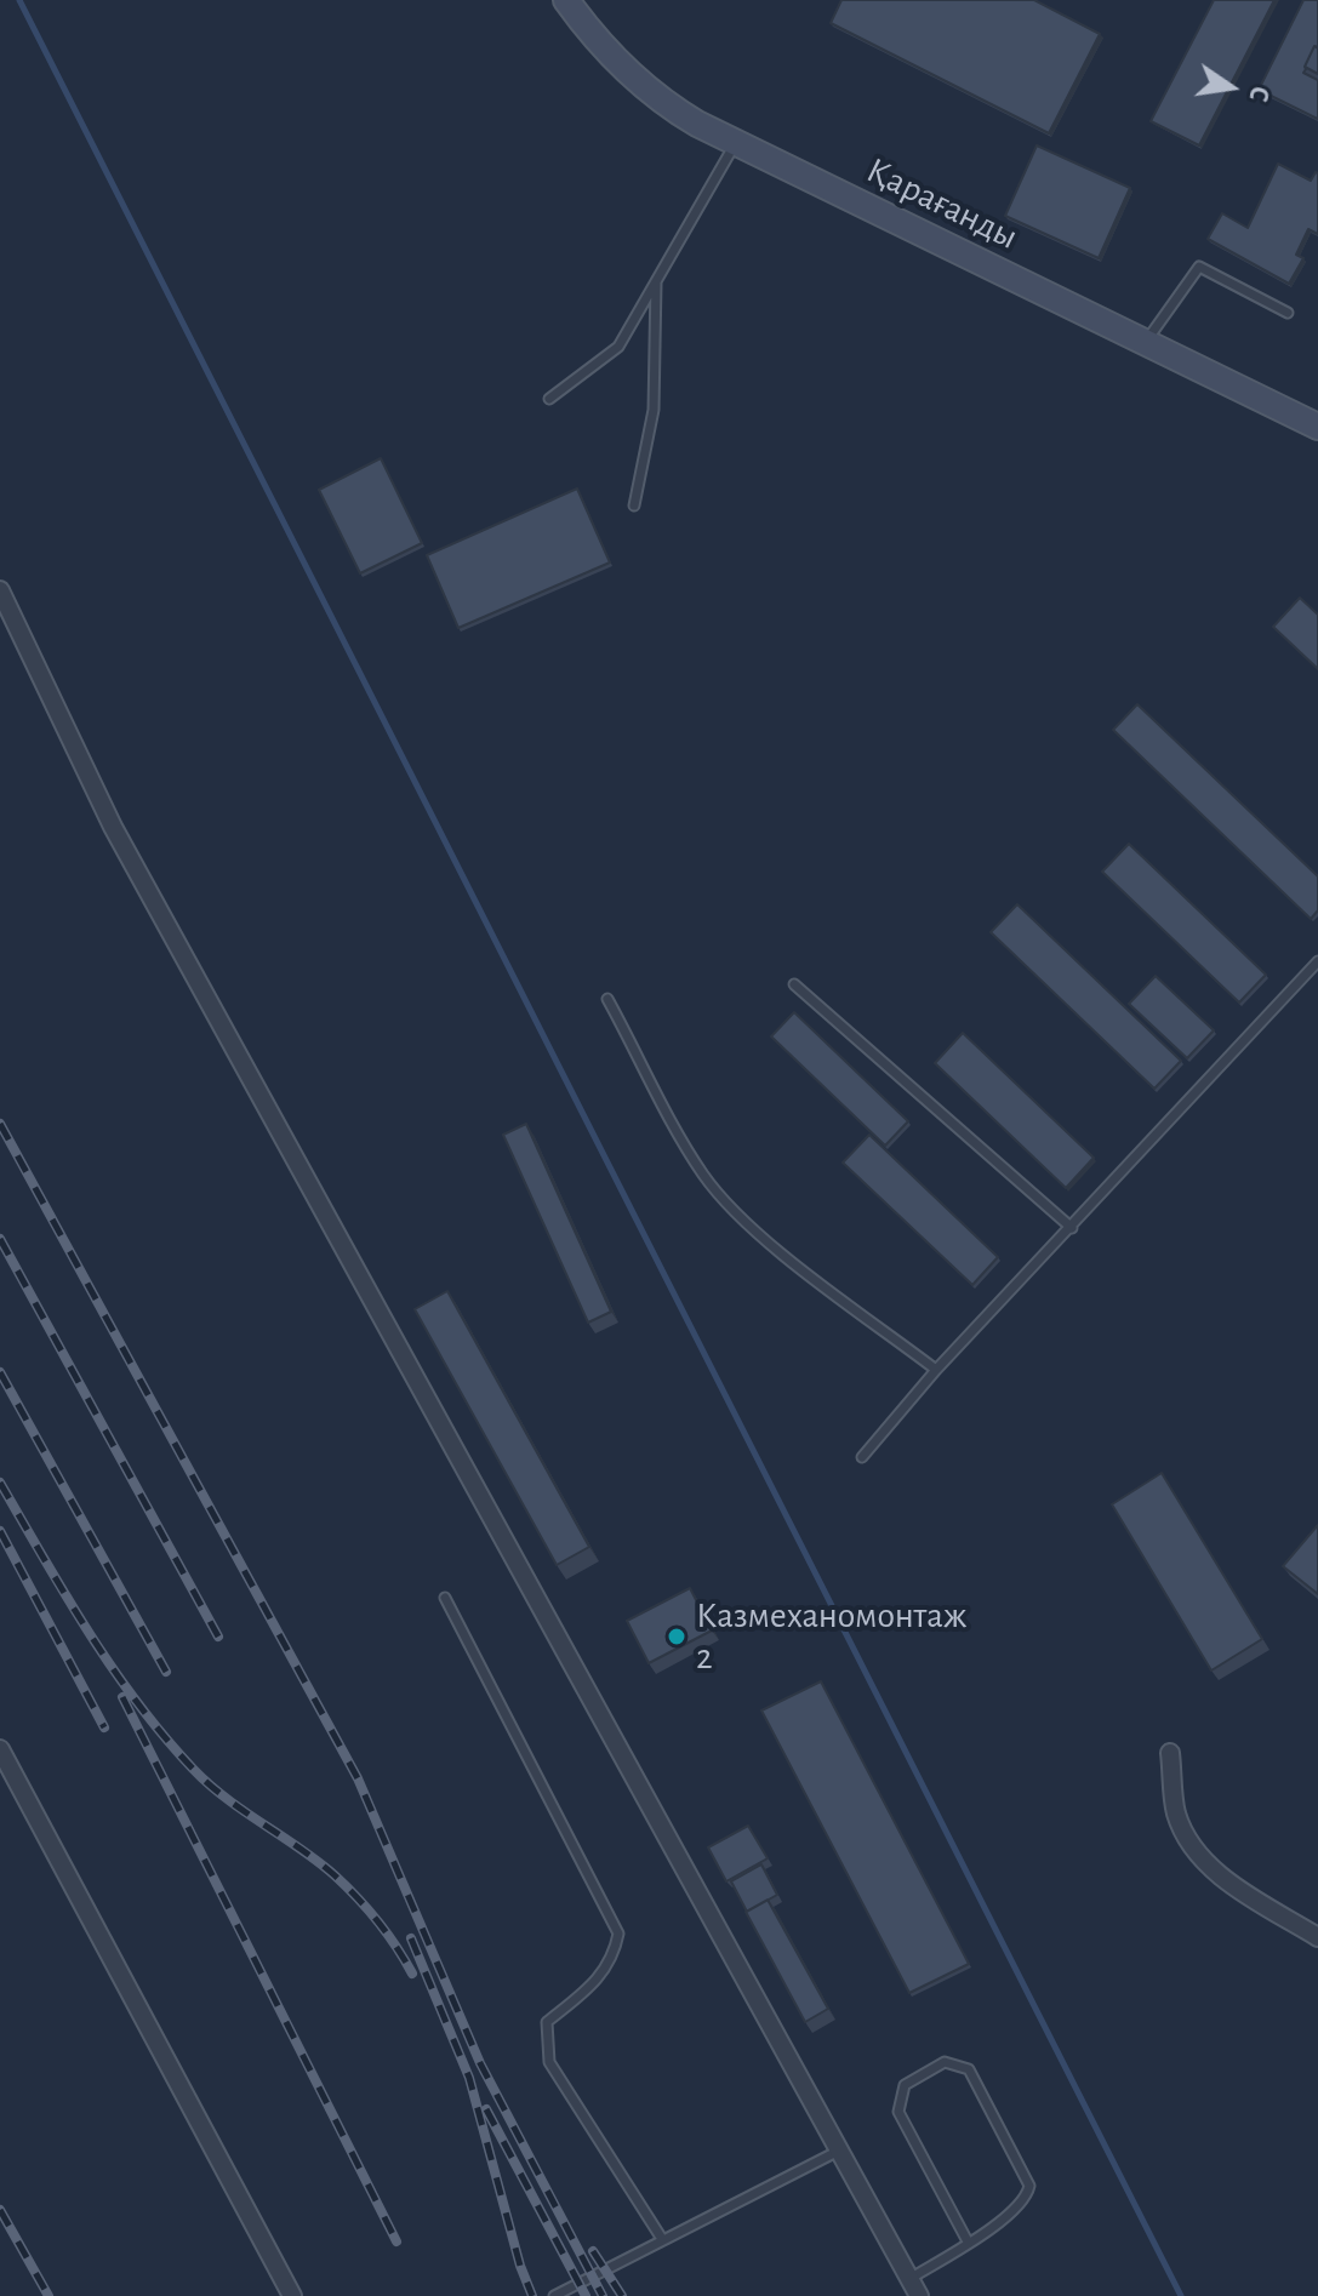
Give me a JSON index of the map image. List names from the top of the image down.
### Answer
{
  "streets": {
    "main road": ["Қарағанды"]
  },
  "places": ["Казмеханомонтаж 2"],
  "north": "right"
}
